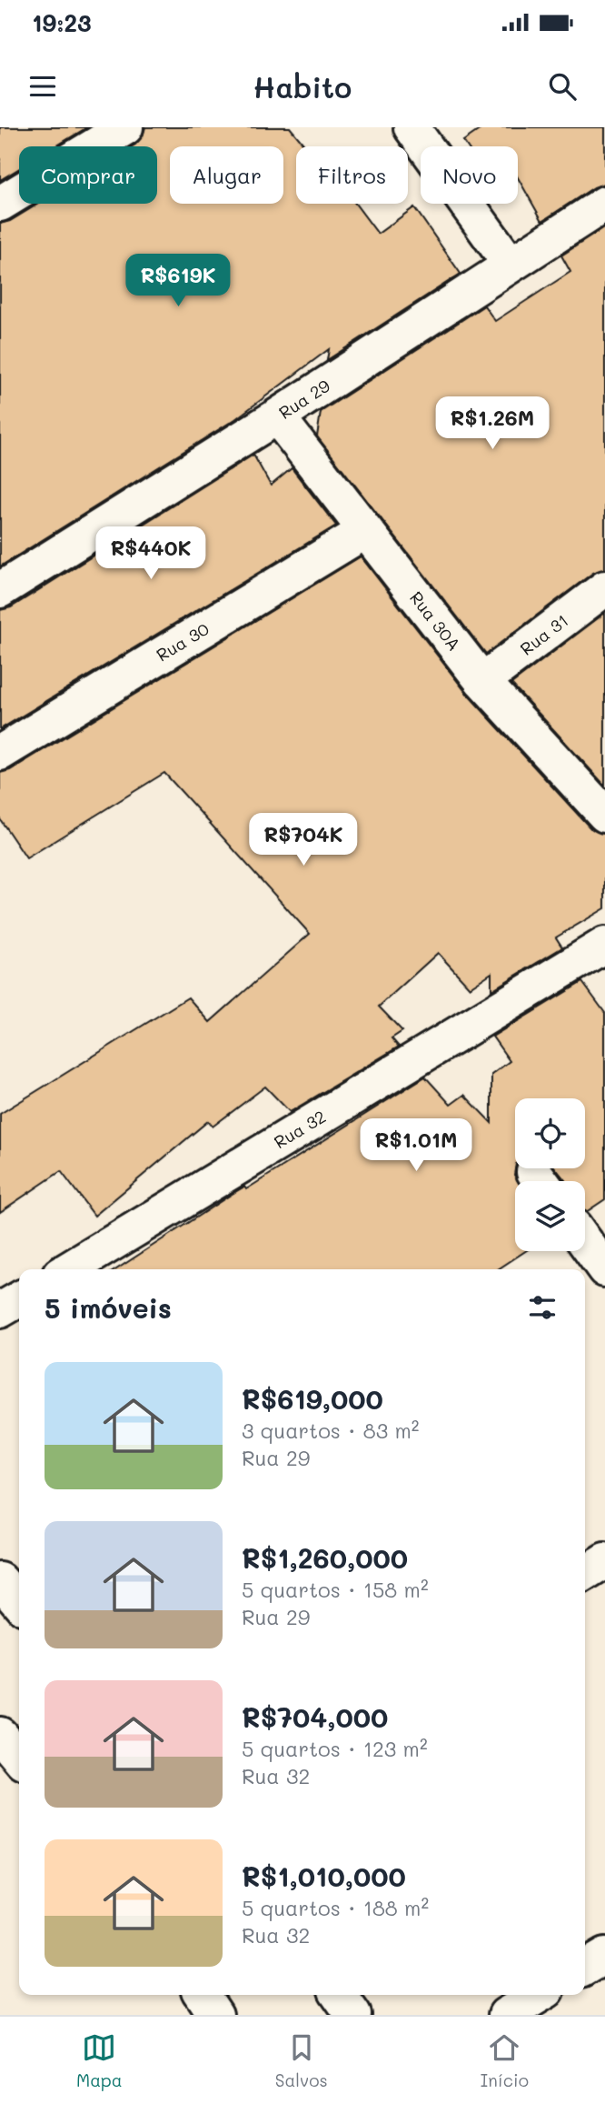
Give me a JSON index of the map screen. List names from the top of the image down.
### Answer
{
  "streets": {
    "street": [
      "Rua 29",
      "Rua 30A",
      "Rua 31",
      "Rua 30",
      "Rua 32"
    ]
  },
  "crossings": [
    ["Rua 29", "Rua 30A"],
    ["Rua 30A", "Rua 31"],
    ["Rua 30A", "Rua 30"]
  ],
  "page": {
    "status": "19:23",
    "header": "Habito",
    "chip": [
      "Comprar",
      "Alugar",
      "Filtros",
      "Novo"
    ],
    "price": [
      "R$619K",
      "R$1.26M",
      "R$440K",
      "R$704K",
      "R$1.01M"
    ],
    "heading": "5 imóveis",
    "list": [
      {
        "name": "R$619,000",
        "note": "3 quartos · 83 m² · Rua 29"
      },
      {
        "name": "R$1,260,000",
        "note": "5 quartos · 158 m² · Rua 29"
      },
      {
        "name": "R$704,000",
        "note": "5 quartos · 123 m² · Rua 32"
      },
      {
        "name": "R$1,010,000",
        "note": "5 quartos · 188 m² · Rua 32"
      }
    ],
    "tabs": ["Mapa", "Salvos", "Início"]
  }
}
